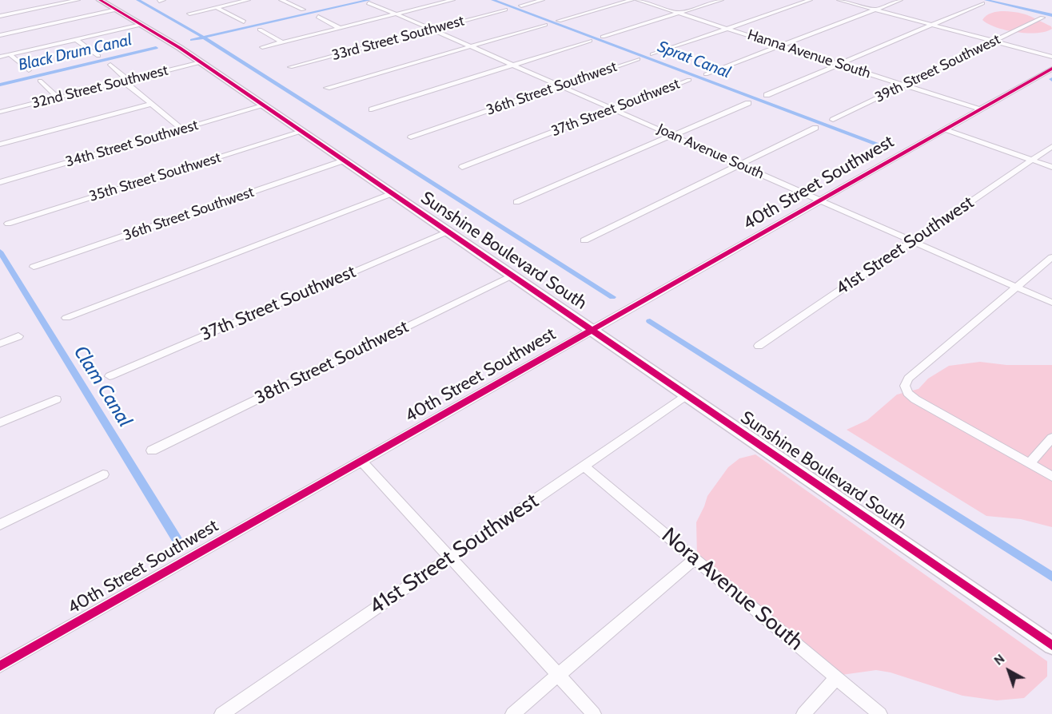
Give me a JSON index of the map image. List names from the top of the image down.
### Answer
{
  "streets": {
    "street": [
      "33rd Street Southwest",
      "Hanna Avenue South",
      "39th Street Southwest",
      "32nd Street Southwest",
      "36th Street Southwest",
      "37th Street Southwest",
      "34th Street Southwest",
      "Joan Avenue South",
      "35th Street Southwest",
      "40th Street Southwest",
      "41st Street Southwest",
      "Sunshine Boulevard South",
      "38th Street Southwest",
      "Nora Avenue South"
    ]
  },
  "crossings": [
    ["33rd Street Southwest", "Joan Avenue South"],
    ["Hanna Avenue South", "39th Street Southwest"],
    ["Hanna Avenue South", "40th Street Southwest"],
    ["32nd Street Southwest", "Sunshine Boulevard South"],
    ["36th Street Southwest", "Joan Avenue South"],
    ["36th Street Southwest", "Sunshine Boulevard South"],
    ["37th Street Southwest", "Joan Avenue South"],
    ["37th Street Southwest", "Sunshine Boulevard South"],
    ["34th Street Southwest", "Sunshine Boulevard South"],
    ["Joan Avenue South", "40th Street Southwest"],
    ["Joan Avenue South", "41st Street Southwest"],
    ["35th Street Southwest", "Sunshine Boulevard South"],
    ["40th Street Southwest", "Sunshine Boulevard South"],
    ["41st Street Southwest", "Sunshine Boulevard South"],
    ["41st Street Southwest", "Nora Avenue South"],
    ["Sunshine Boulevard South", "38th Street Southwest"]
  ],
  "water": ["Black Drum Canal", "Sprat Canal", "Clam Canal"],
  "north": "top left"
}
